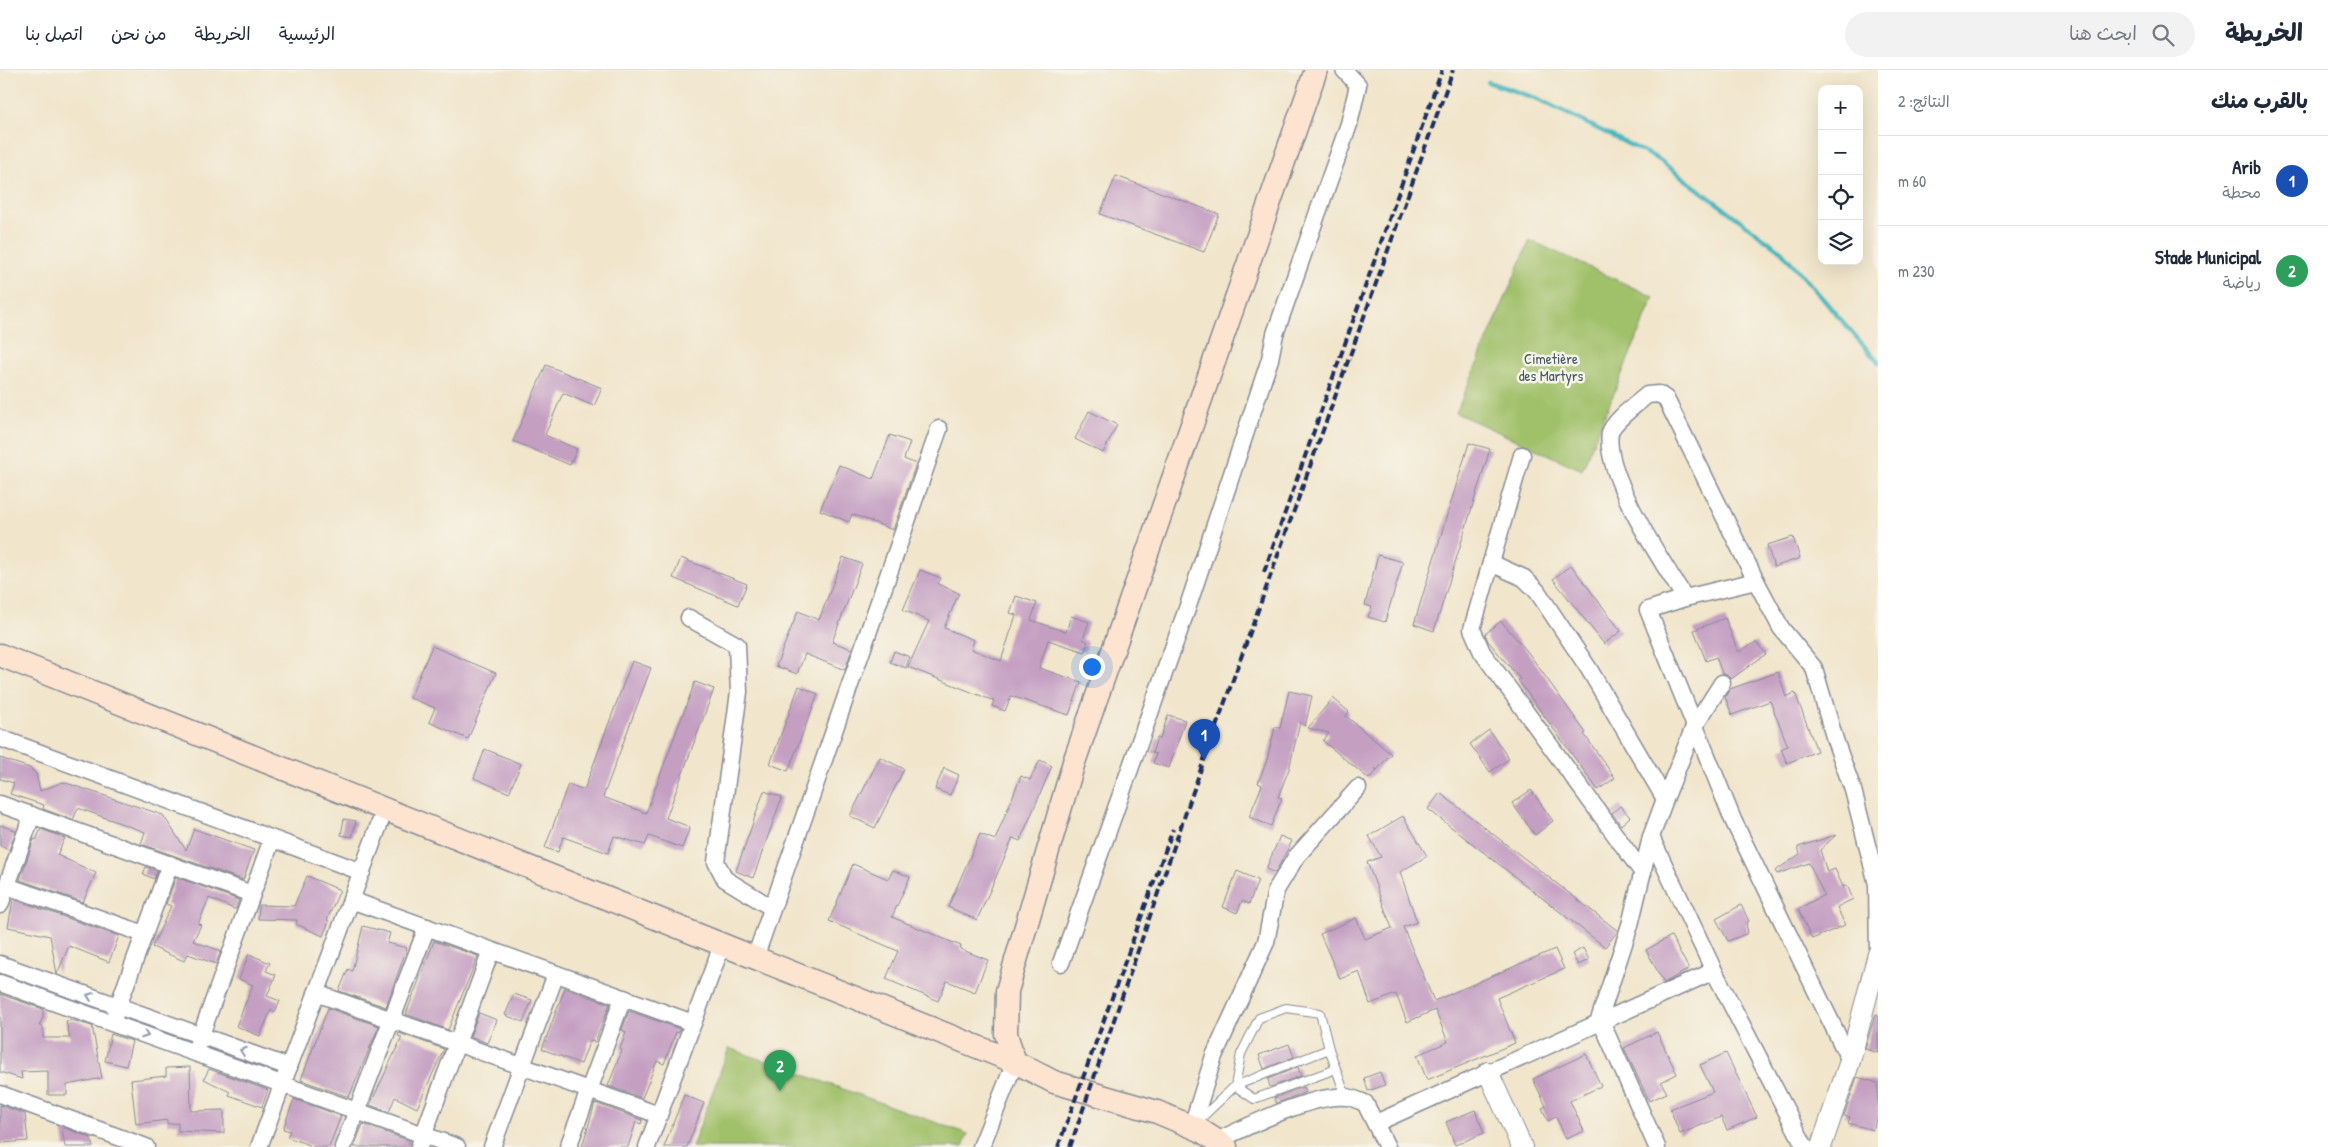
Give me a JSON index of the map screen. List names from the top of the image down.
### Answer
{
  "parks": ["Cimetière des Martyrs"],
  "page": {
    "header": "الخريطة",
    "search": "ابحث هنا",
    "nav": [
      "الرئيسية",
      "الخريطة",
      "من نحن",
      "اتصل بنا"
    ],
    "heading": ["بالقرب منك", "النتائج: 2"],
    "map_buttons": ["+", "−"],
    "list": [
      {
        "mark": "1",
        "name": "Arib",
        "note": "محطة",
        "value": "60 m"
      },
      {
        "mark": "2",
        "name": "Stade Municipal",
        "note": "رياضة",
        "value": "230 m"
      }
    ],
    "pins": ["1", "2"]
  }
}
